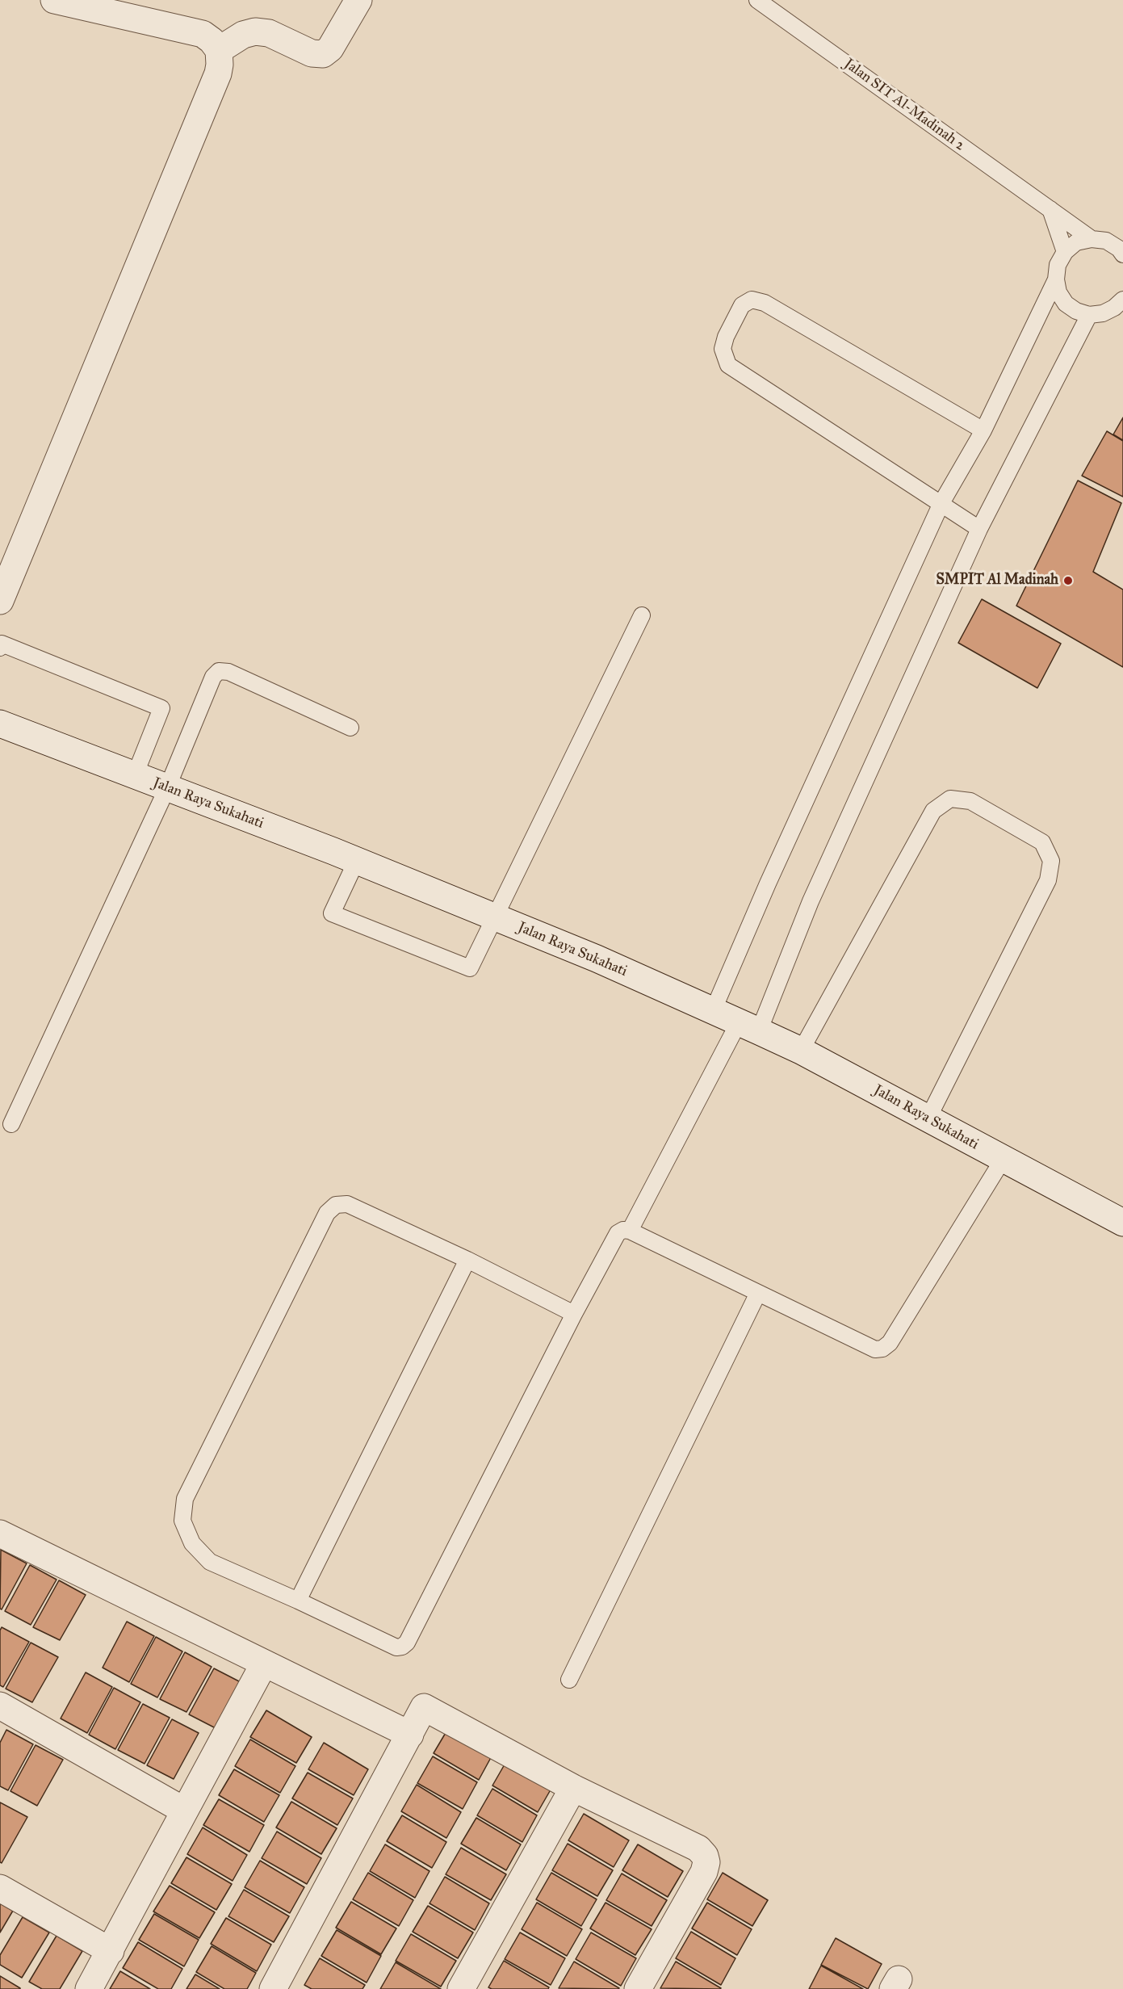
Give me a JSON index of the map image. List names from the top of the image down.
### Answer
{
  "streets": {
    "street": ["Jalan Raya Sukahati"],
    "lane": ["Jalan SIT Al-Madinah 2"]
  },
  "places": ["SMPIT Al Madinah"]
}
